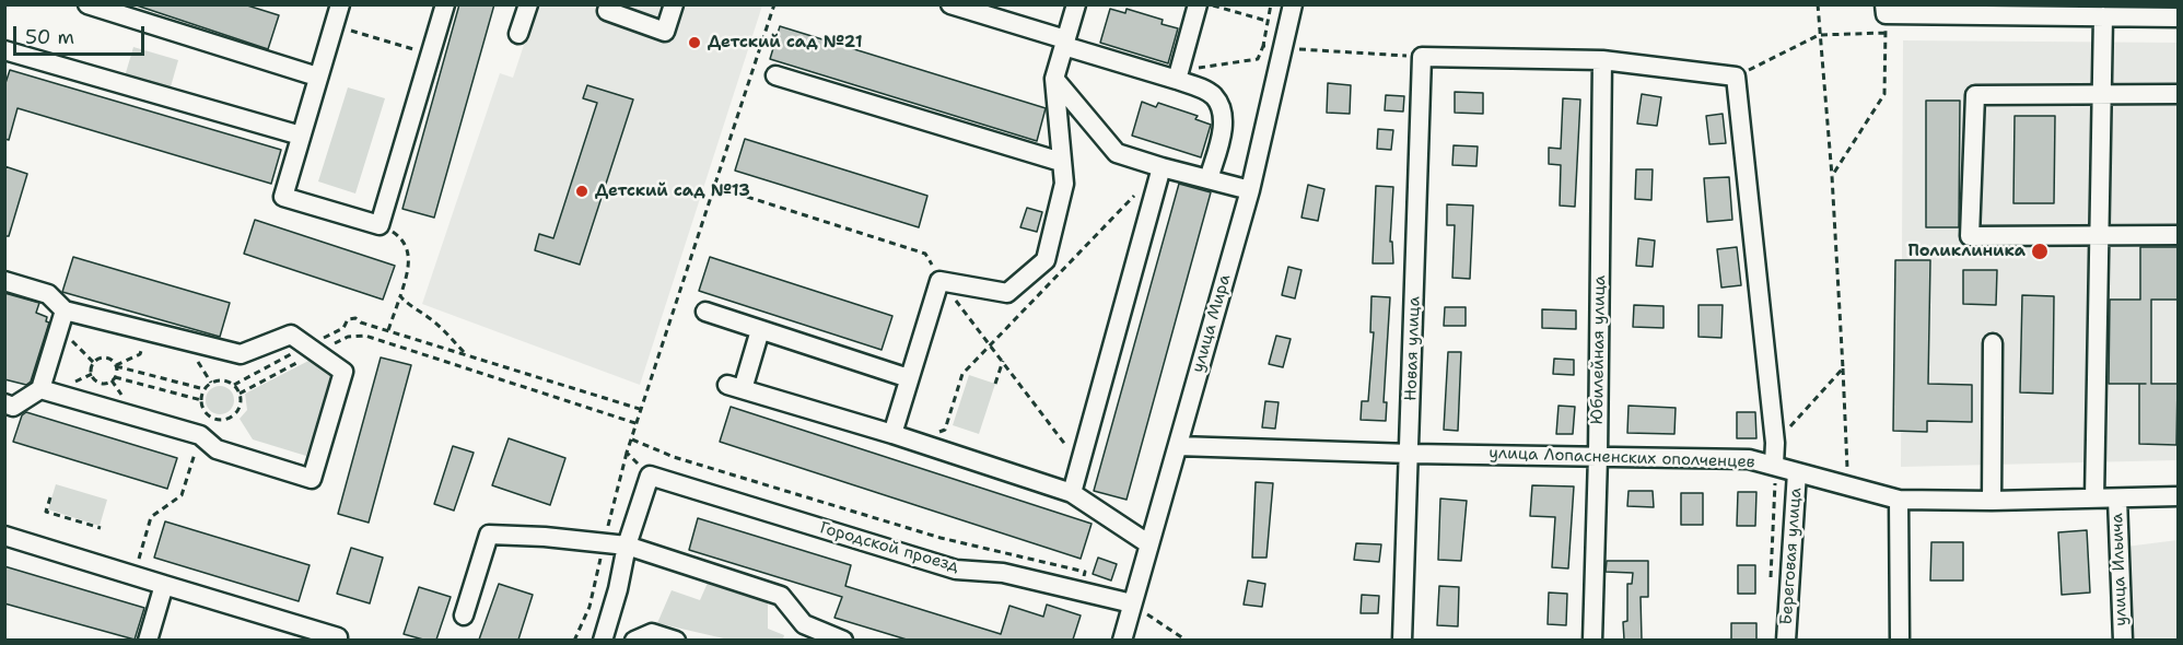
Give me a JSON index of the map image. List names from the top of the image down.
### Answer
{
  "streets": {
    "street": [
      "улица Мира",
      "Новая улица",
      "Юбилейная улица",
      "улица Лопасненских ополченцев",
      "Городской проезд",
      "Береговая улица",
      "улица Ильича"
    ]
  },
  "crossings": [
    ["улица Мира", "улица Лопасненских ополченцев"],
    ["улица Мира", "Городской проезд"],
    ["Новая улица", "улица Лопасненских ополченцев"],
    ["Юбилейная улица", "улица Лопасненских ополченцев"],
    ["улица Лопасненских ополченцев", "Береговая улица"],
    ["улица Лопасненских ополченцев", "улица Ильича"]
  ],
  "places": ["Детский сад №21", "Детский сад №13", "Поликлиника"],
  "scale_bar": "50 m"
}
